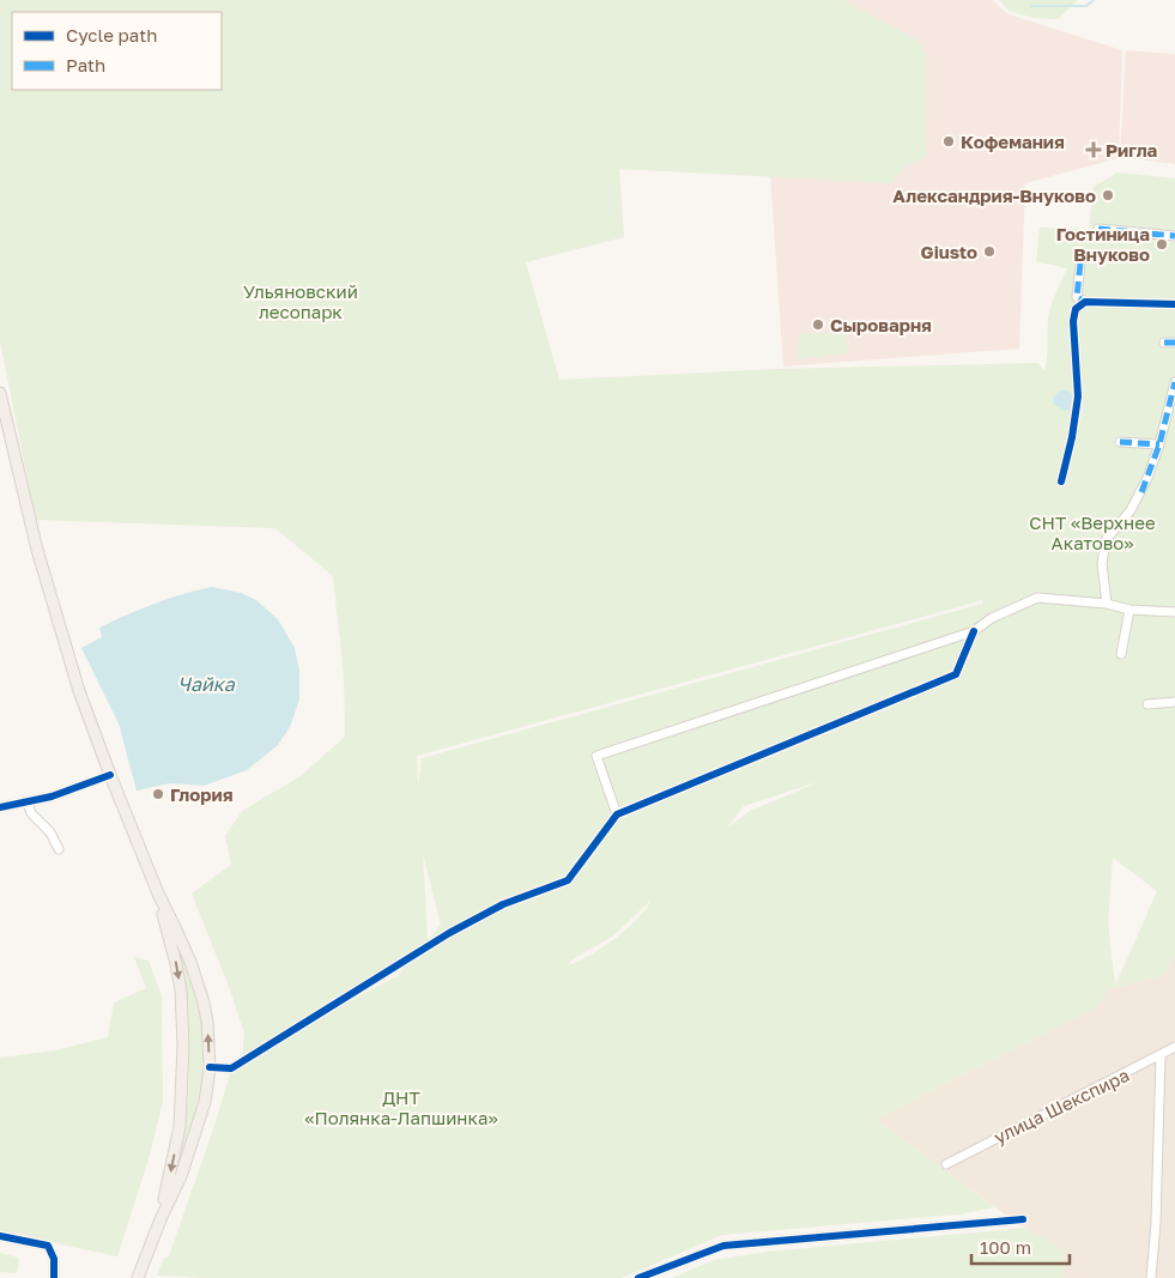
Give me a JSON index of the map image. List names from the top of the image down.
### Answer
{
  "streets": {
    "street": ["улица Шекспира"]
  },
  "water": ["Чайка"],
  "parks": ["Ульяновский лесопарк", "СНТ «Верхнее Акатово»", "ДНТ «Полянка-Лапшинка»"],
  "places": {
    "other": [
      "Кофемания",
      "Александрия-Внуково",
      "Гостиница Внуково",
      "Giusto",
      "Сыроварня",
      "Глория"
    ],
    "health": ["Ригла"]
  },
  "legend": ["Cycle path", "Path"],
  "scale_bar": "100 m"
}
